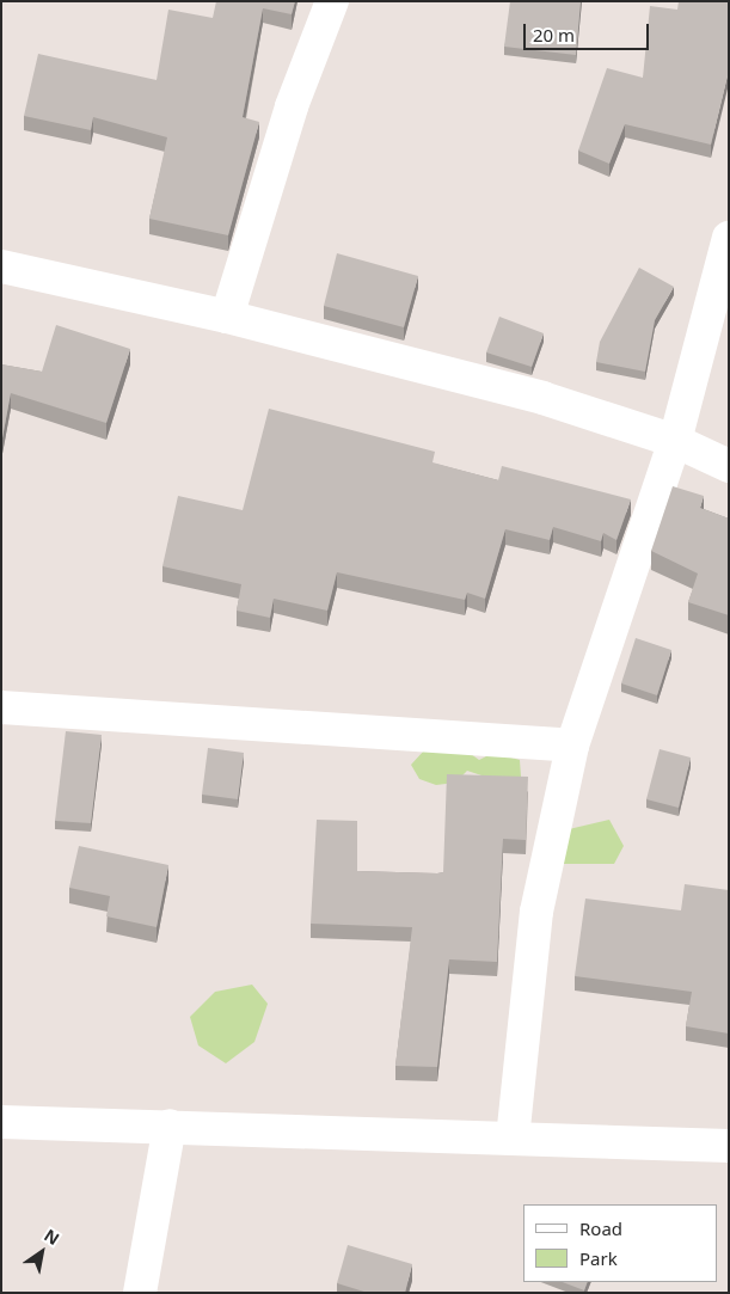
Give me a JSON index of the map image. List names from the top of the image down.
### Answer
{
  "legend": ["Road", "Park"],
  "scale_bar": "20 m",
  "north": "top right"
}
